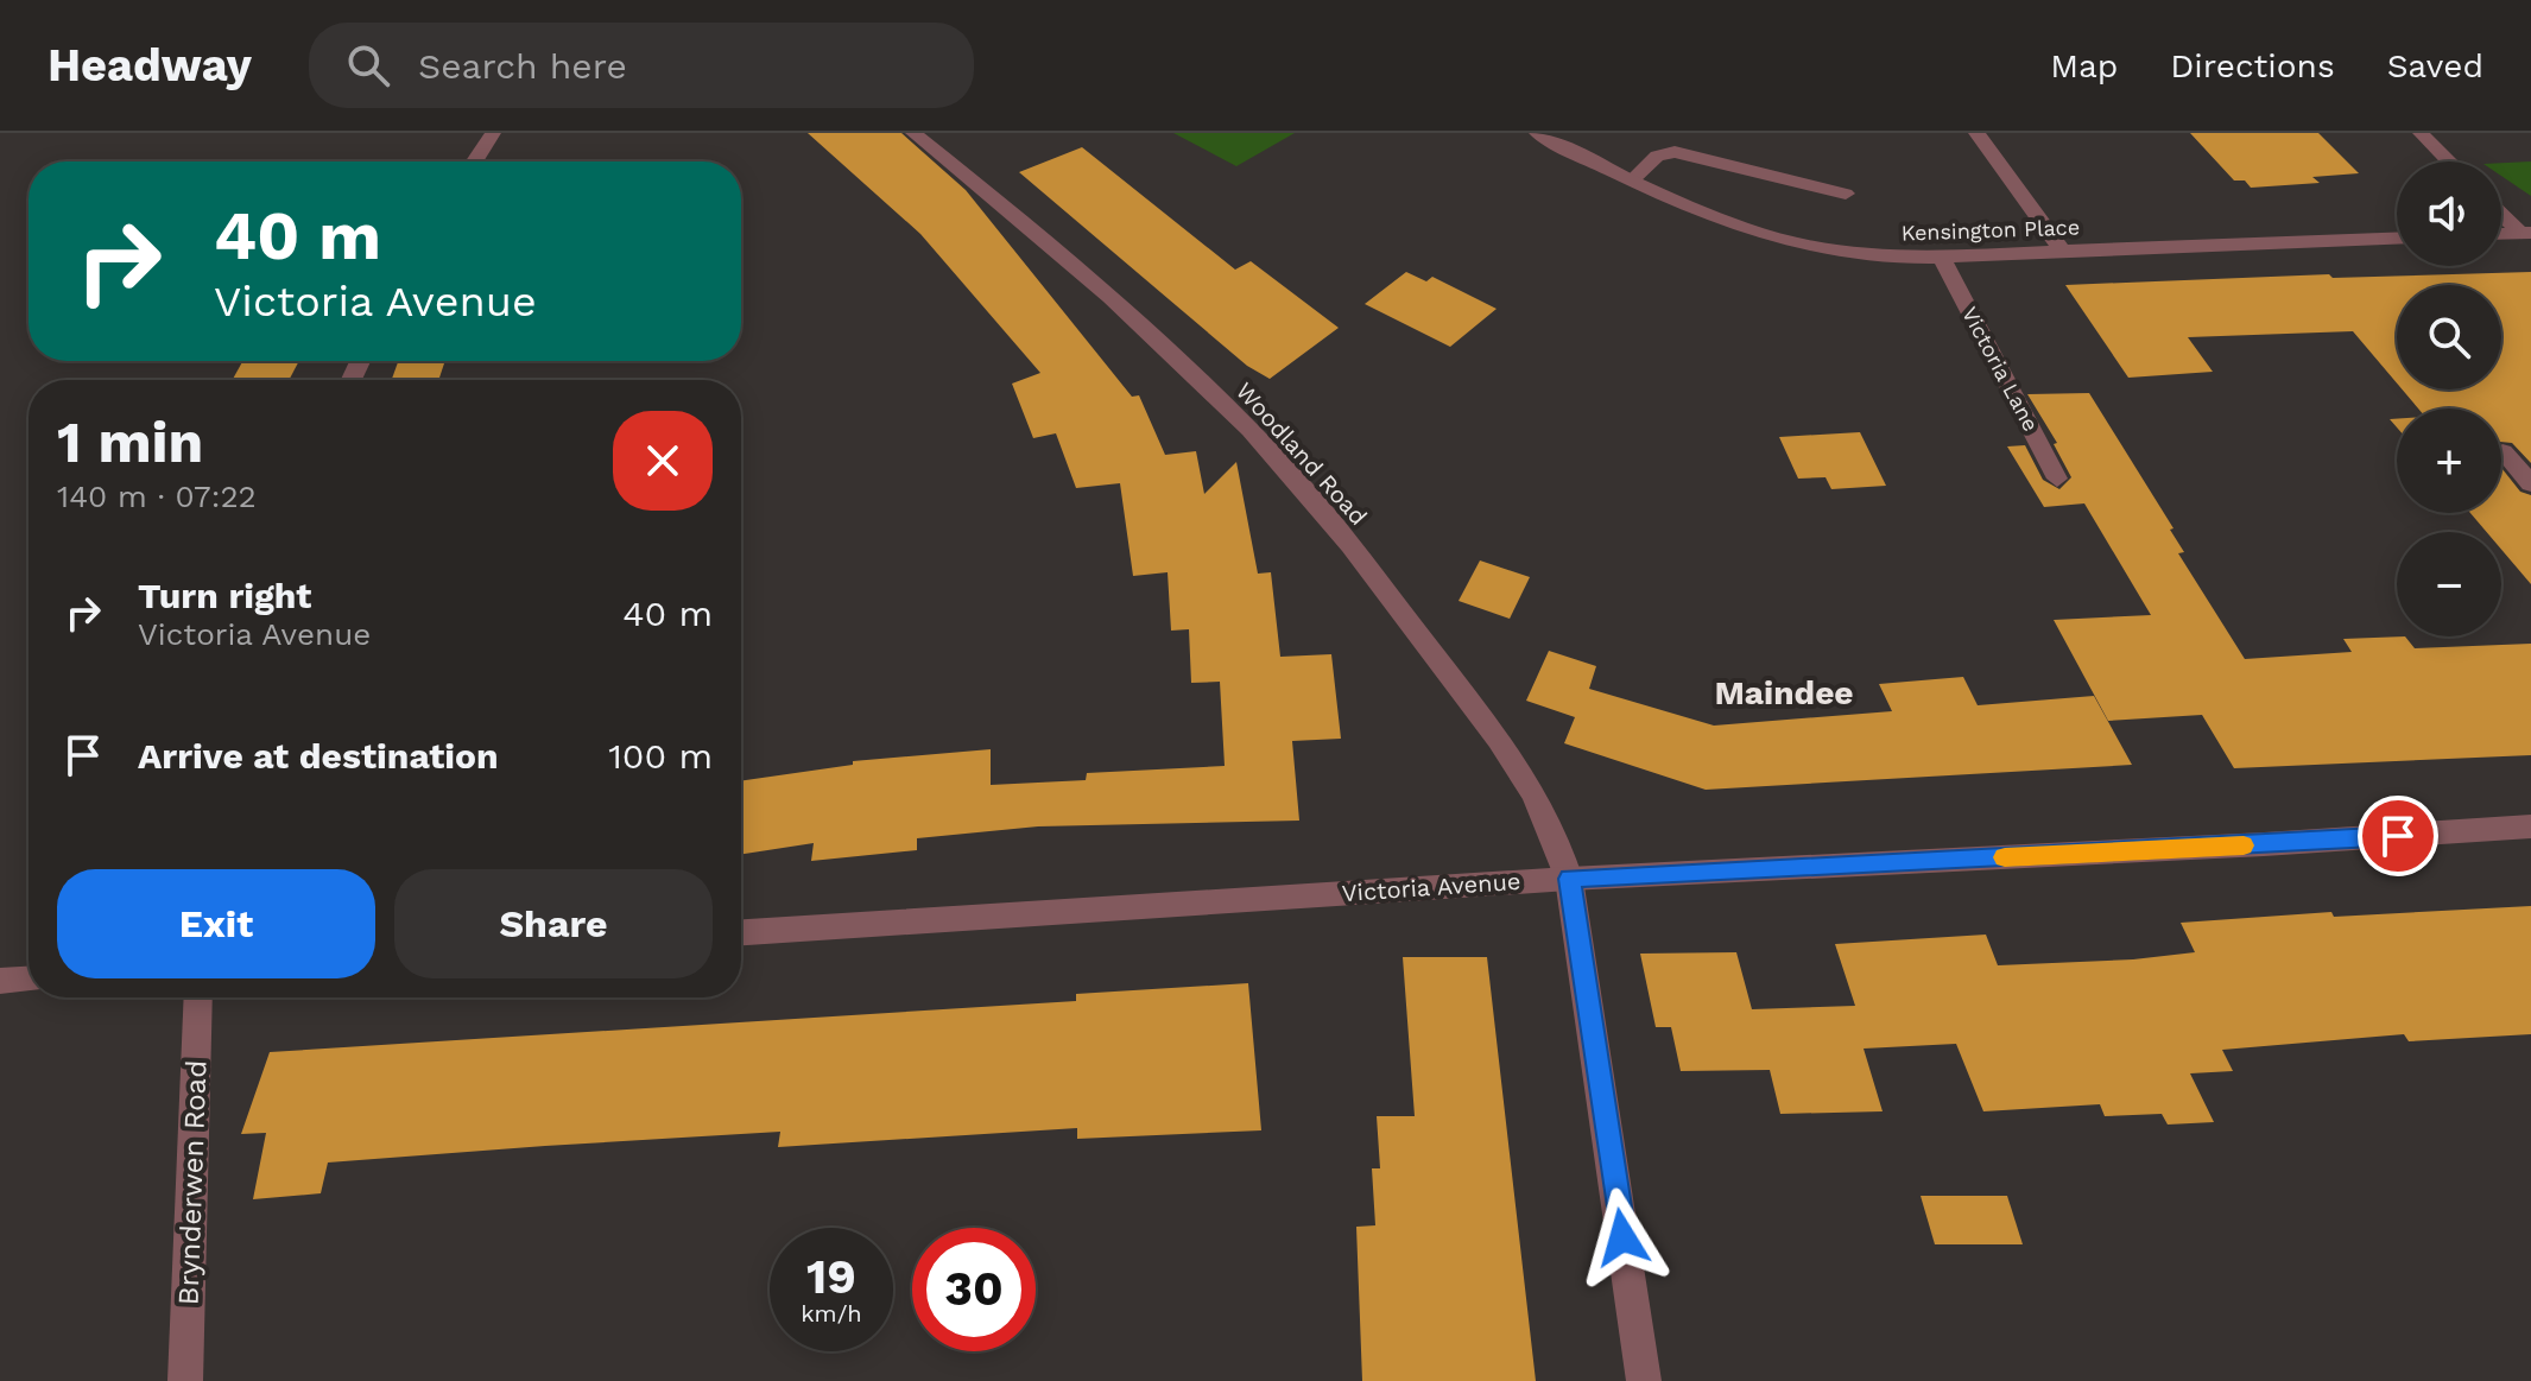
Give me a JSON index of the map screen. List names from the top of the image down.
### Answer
{
  "streets": {
    "street": [
      "Kensington Place",
      "Victoria Lane",
      "Woodland Road",
      "Victoria Avenue",
      "Brynderwen Road"
    ]
  },
  "crossings": [
    ["Kensington Place", "Victoria Lane"],
    ["Woodland Road", "Victoria Avenue"]
  ],
  "districts": ["Maindee"],
  "page": {
    "header": "Headway",
    "search": "Search here",
    "nav": ["Map", "Directions", "Saved"],
    "map_buttons": ["+", "−"],
    "turn": ["40 m", "Victoria Avenue"],
    "heading": ["1 min", "140 m · 07:22"],
    "list": [
      {
        "name": "Turn right",
        "note": "Victoria Avenue",
        "value": "40 m"
      },
      {
        "name": "Arrive at destination",
        "value": "100 m"
      }
    ],
    "buttons": ["Exit", "Share"],
    "speed": "19 km/h",
    "limit": "30"
  }
}
